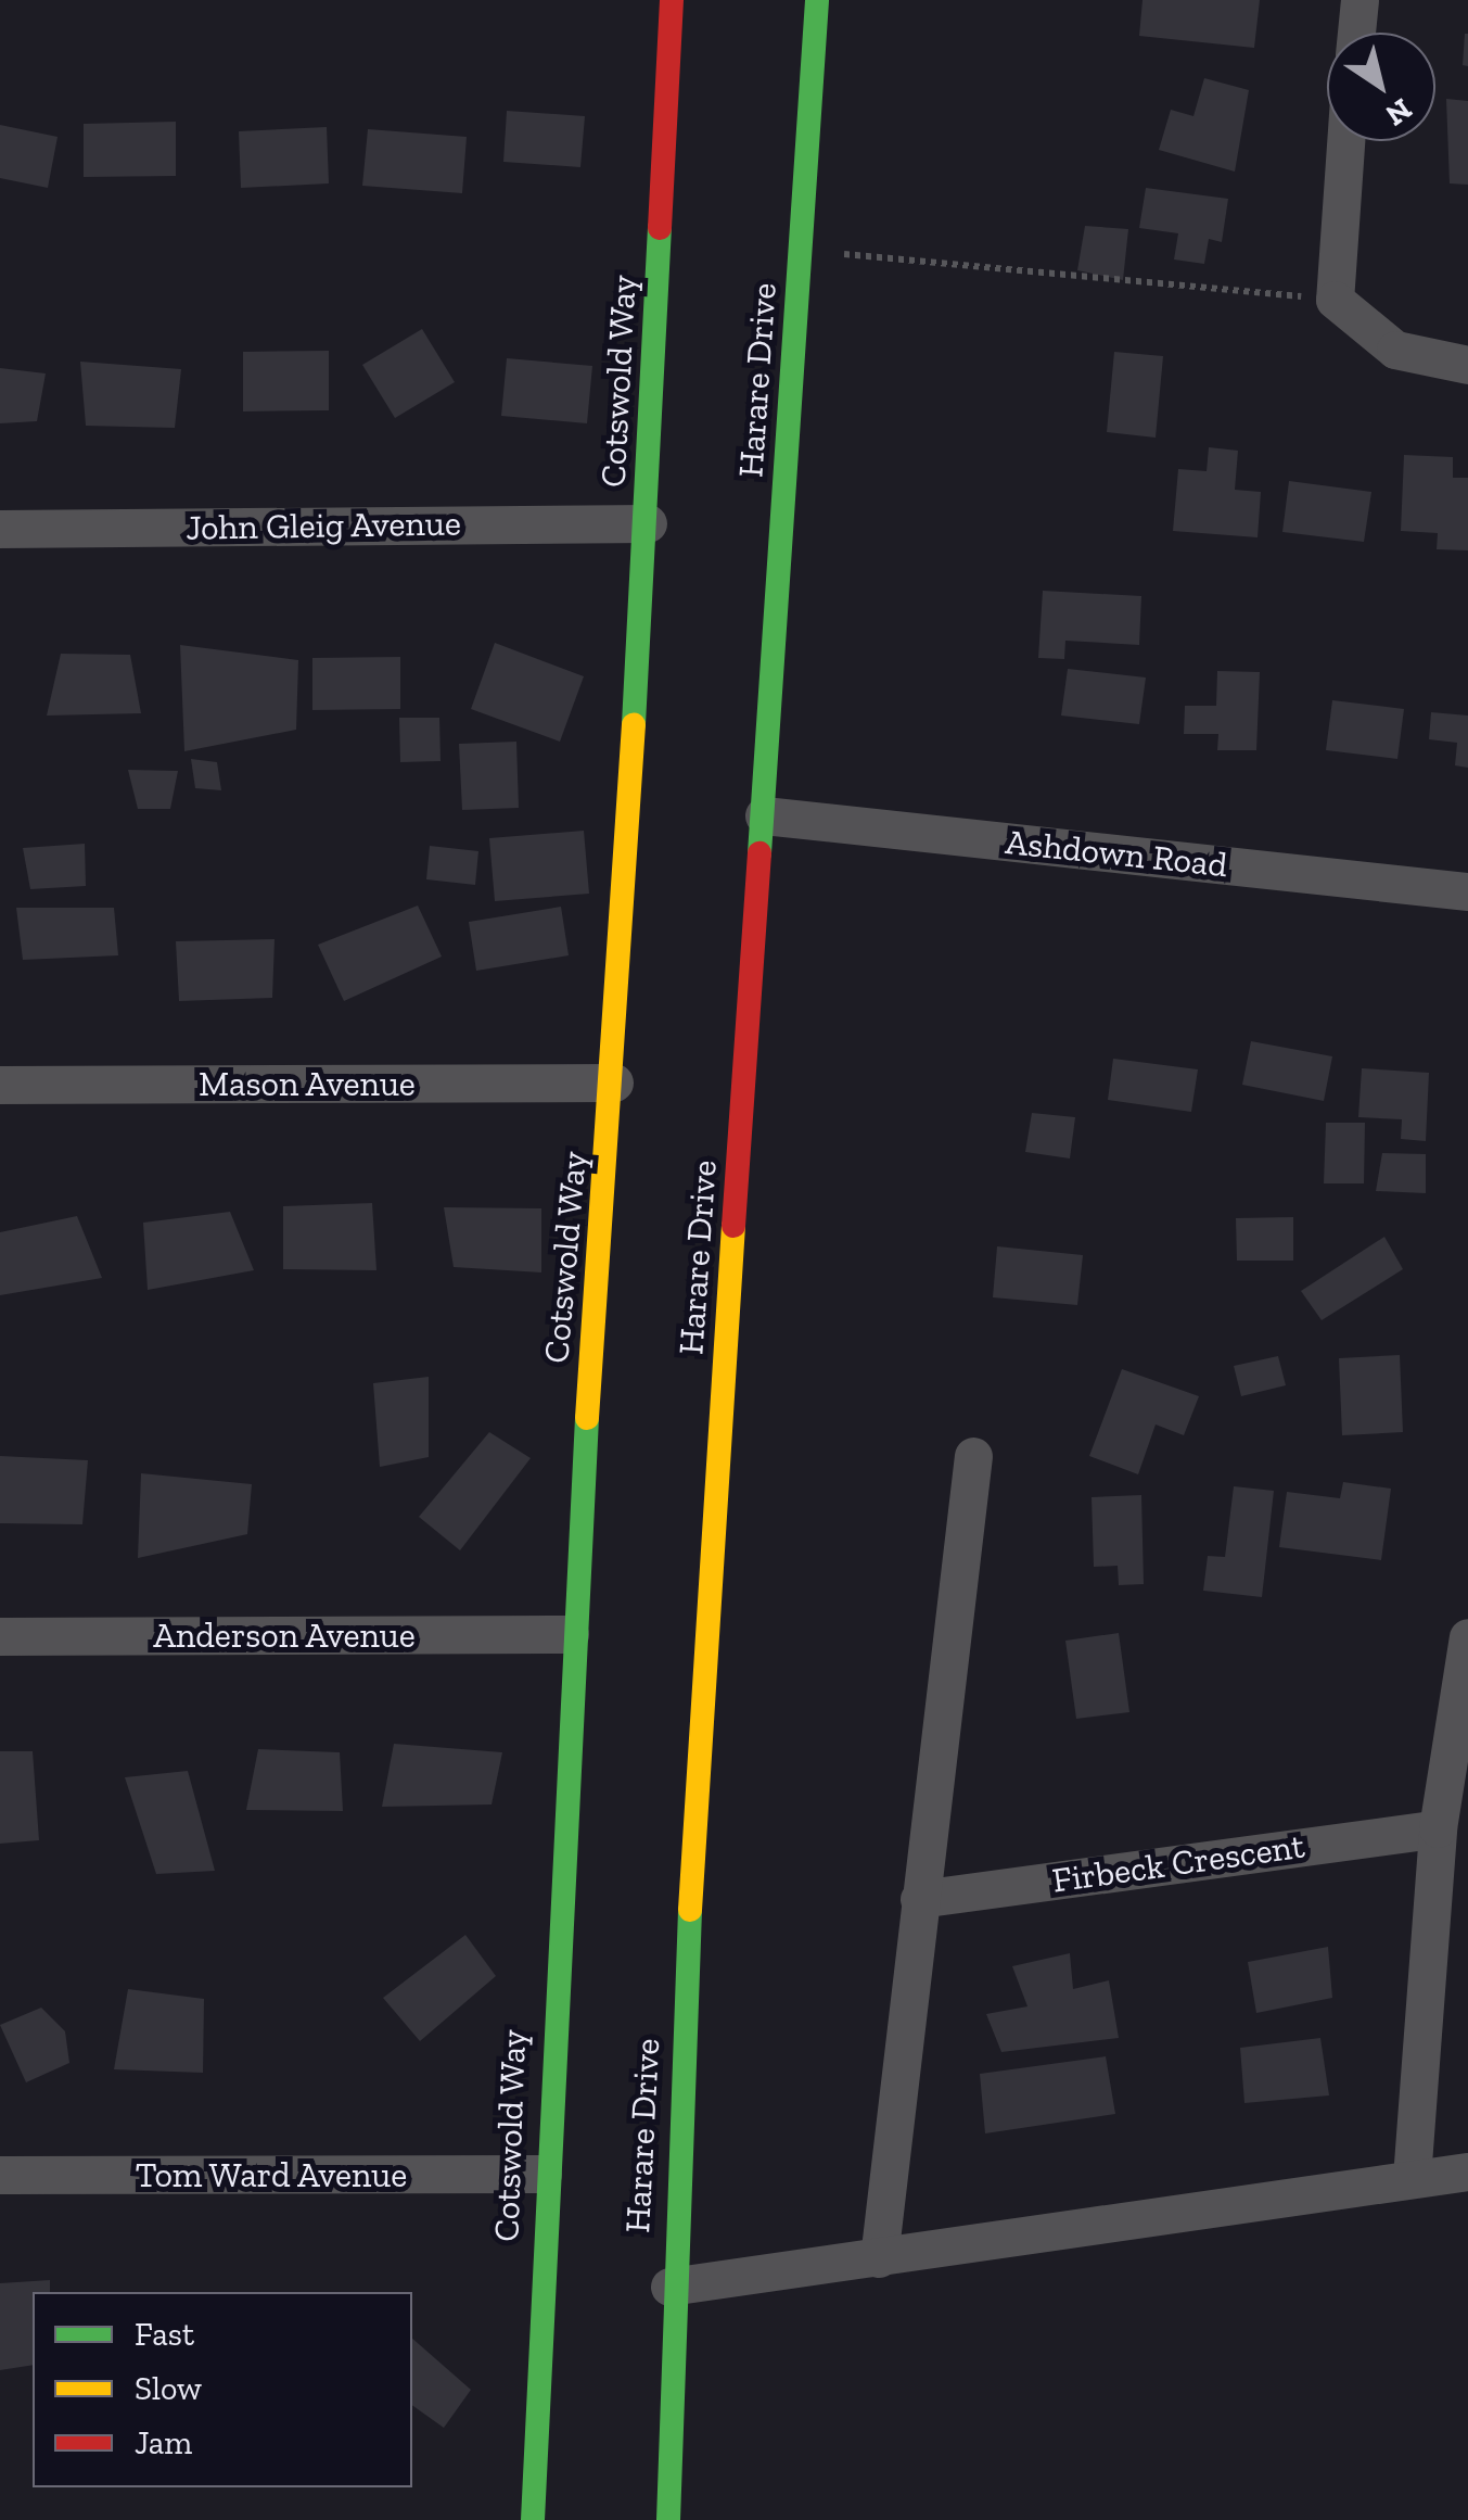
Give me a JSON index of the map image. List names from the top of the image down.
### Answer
{
  "streets": {
    "street": [
      "Harare Drive",
      "Cotswold Way",
      "John Gleig Avenue",
      "Ashdown Road",
      "Mason Avenue",
      "Anderson Avenue",
      "Firbeck Crescent",
      "Tom Ward Avenue"
    ]
  },
  "crossings": [
    ["Harare Drive", "Ashdown Road"],
    ["Cotswold Way", "John Gleig Avenue"],
    ["Cotswold Way", "Mason Avenue"],
    ["Cotswold Way", "Anderson Avenue"],
    ["Cotswold Way", "Tom Ward Avenue"]
  ],
  "legend": ["Fast", "Slow", "Jam"],
  "north": "bottom right"
}
